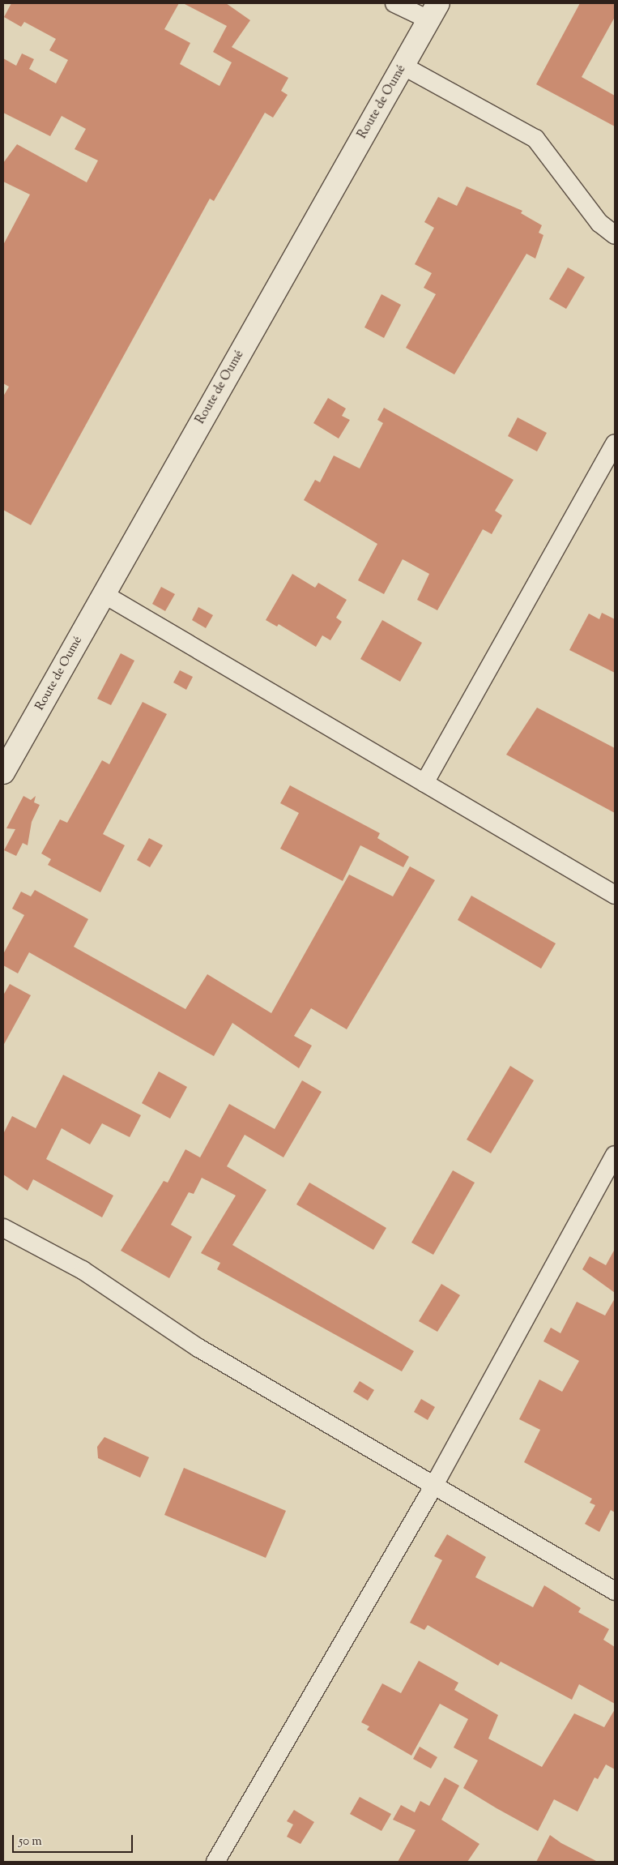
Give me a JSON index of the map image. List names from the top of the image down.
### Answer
{
  "streets": {
    "street": ["Route de Oumé"]
  },
  "scale_bar": "50 m"
}
